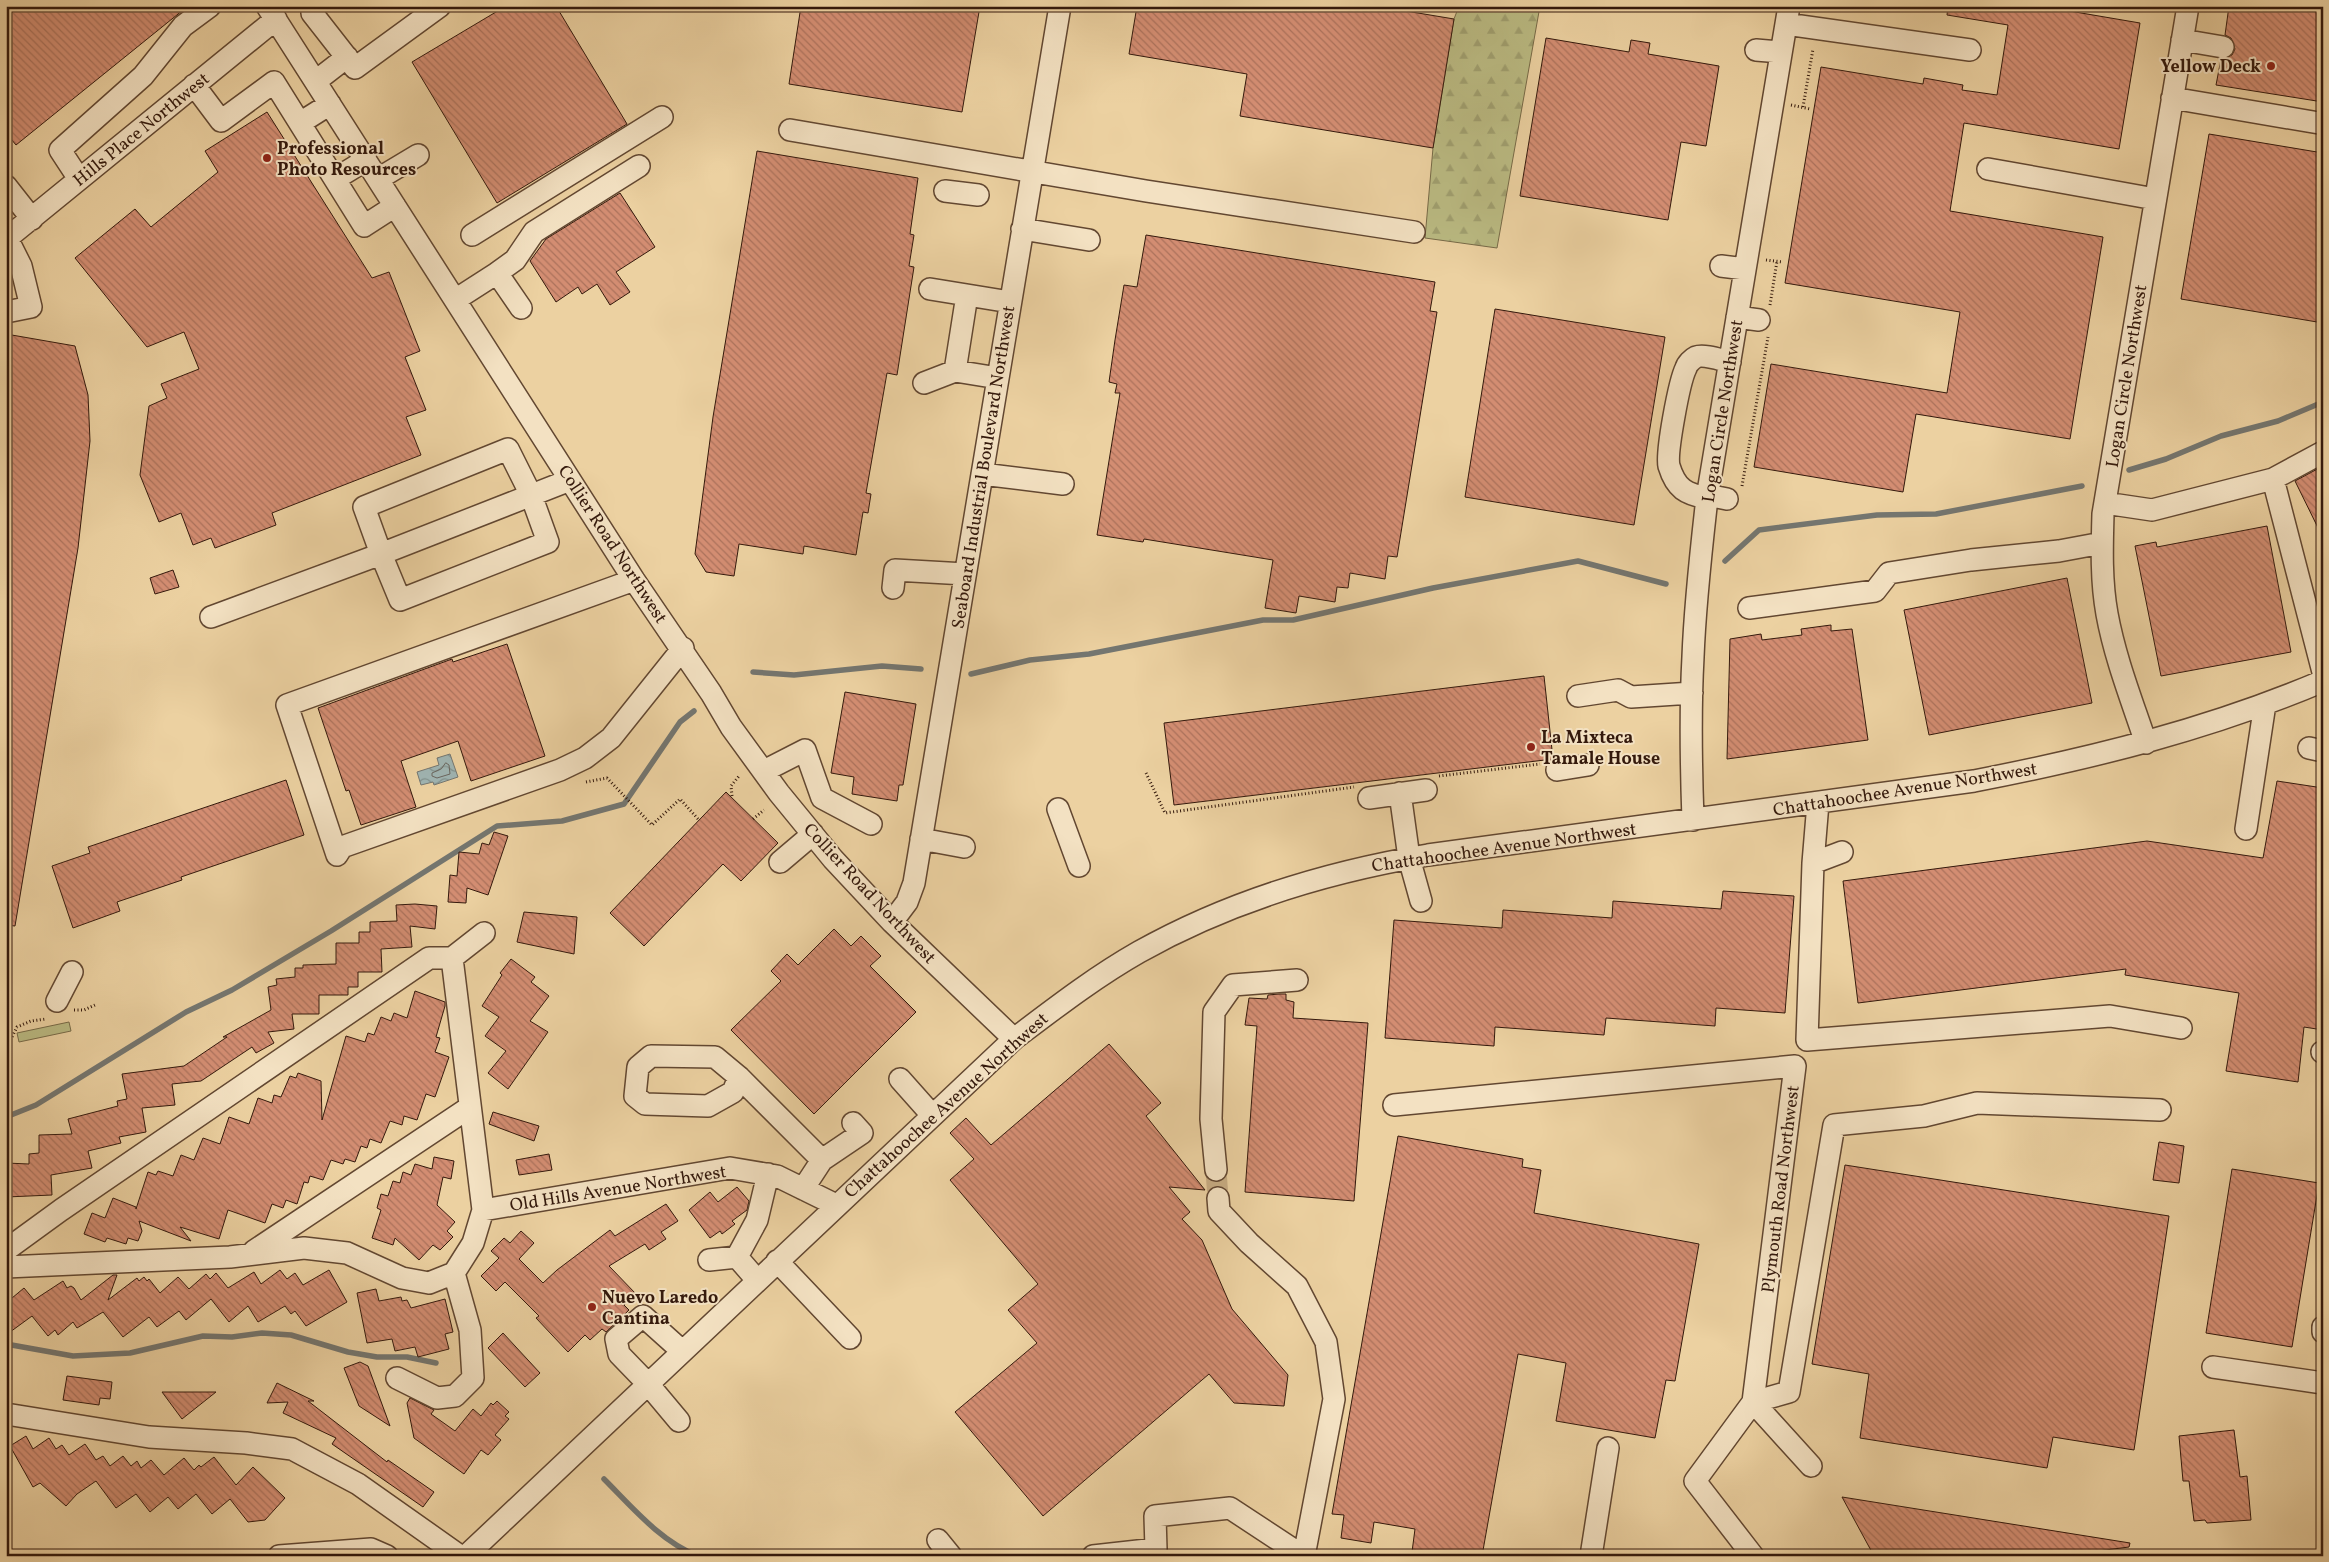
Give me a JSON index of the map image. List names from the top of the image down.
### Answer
{
  "streets": {
    "street": [
      "Hills Place Northwest",
      "Logan Circle Northwest",
      "Seaboard Industrial Boulevard Northwest",
      "Collier Road Northwest",
      "Chattahoochee Avenue Northwest",
      "Old Hills Avenue Northwest",
      "Plymouth Road Northwest"
    ]
  },
  "crossings": [
    ["Hills Place Northwest", "Collier Road Northwest"],
    ["Logan Circle Northwest", "Chattahoochee Avenue Northwest"],
    ["Seaboard Industrial Boulevard Northwest", "Collier Road Northwest"],
    ["Collier Road Northwest", "Chattahoochee Avenue Northwest"],
    ["Chattahoochee Avenue Northwest", "Old Hills Avenue Northwest"]
  ],
  "places": [
    "Yellow Deck",
    "Professional Photo Resources",
    "La Mixteca Tamale House",
    "Nuevo Laredo Cantina"
  ]
}
